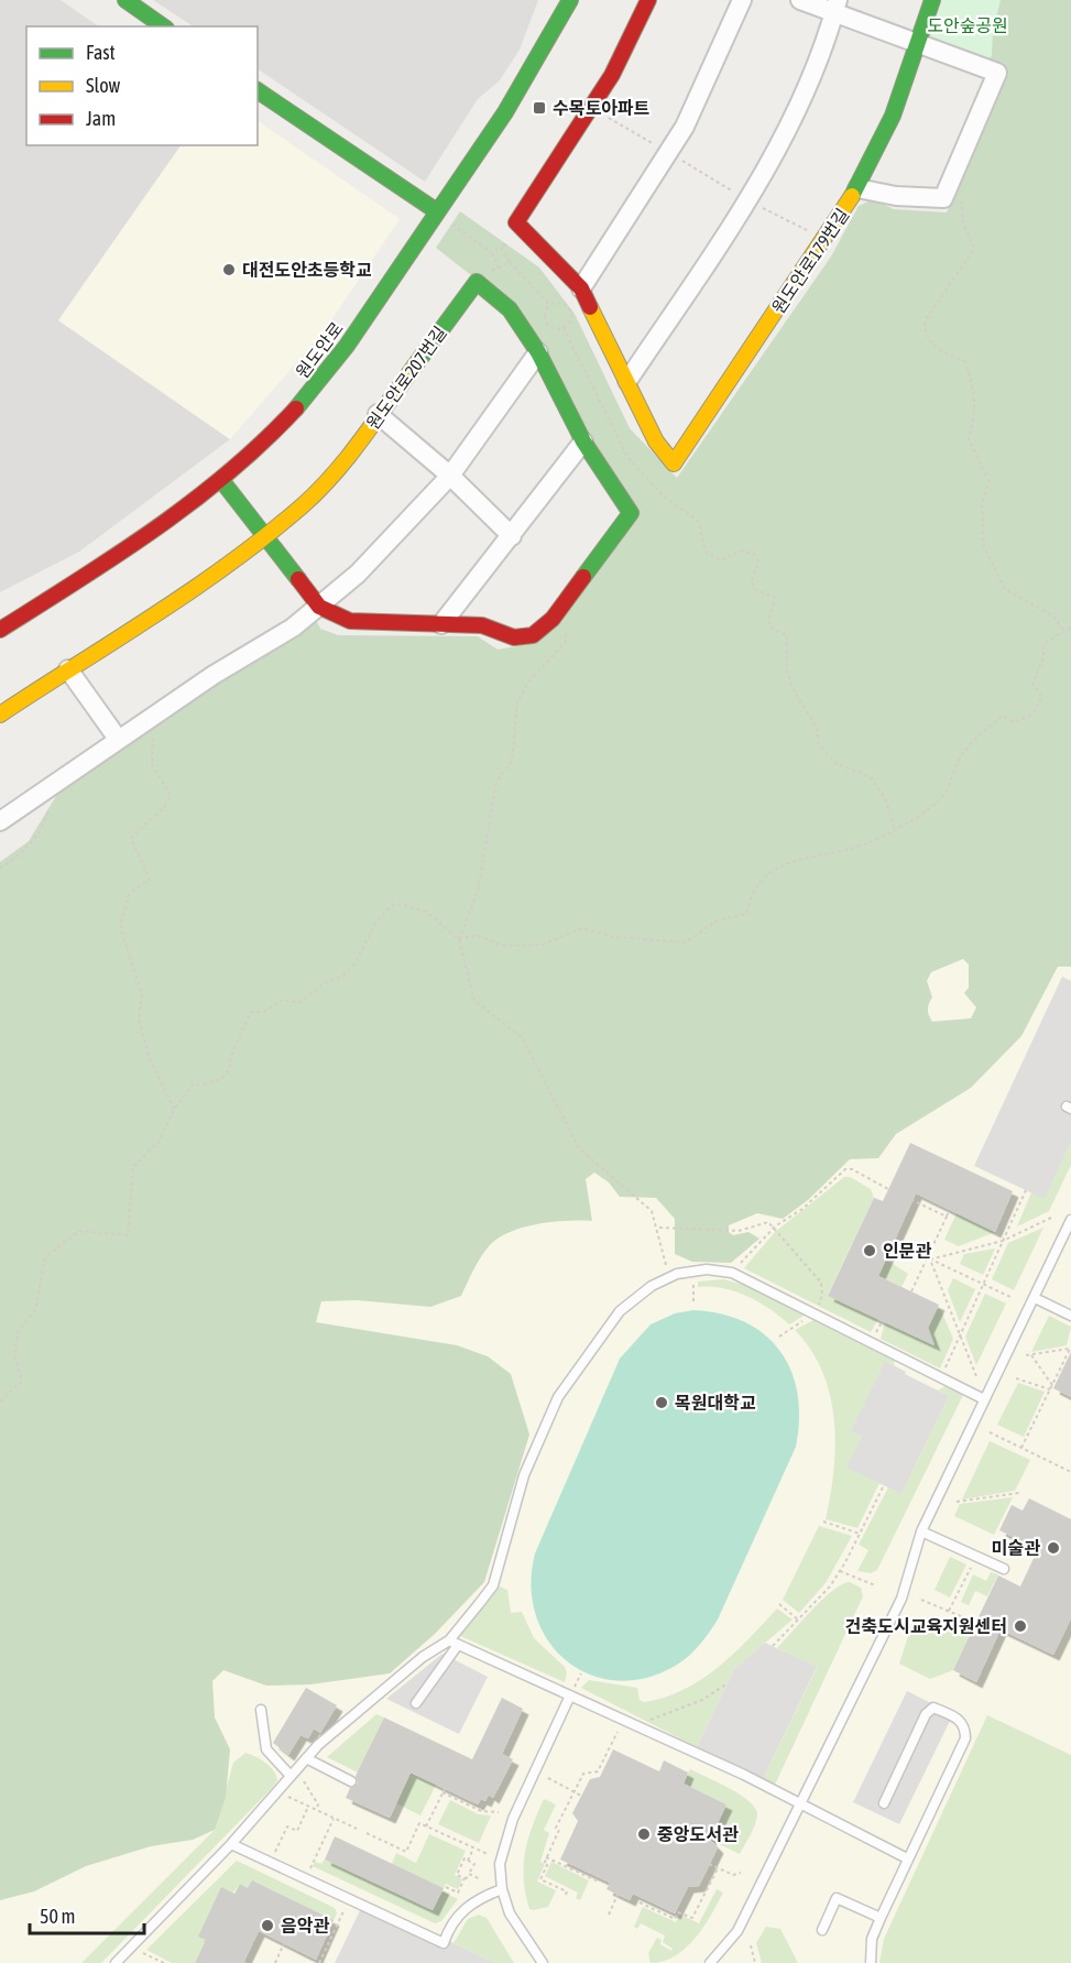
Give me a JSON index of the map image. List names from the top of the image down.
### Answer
{
  "streets": {
    "street": ["원도안로179번길", "원도안로", "원도안로207번길"]
  },
  "crossings": [
    ["원도안로", "원도안로207번길"]
  ],
  "parks": ["도안숲공원"],
  "places": {
    "transit": ["수목토아파트"],
    "other": [
      "대전도안초등학교",
      "인문관",
      "목원대학교",
      "미술관",
      "건축도시교육지원센터",
      "중앙도서관",
      "음악관"
    ]
  },
  "legend": ["Fast", "Slow", "Jam"],
  "scale_bar": "50 m"
}
